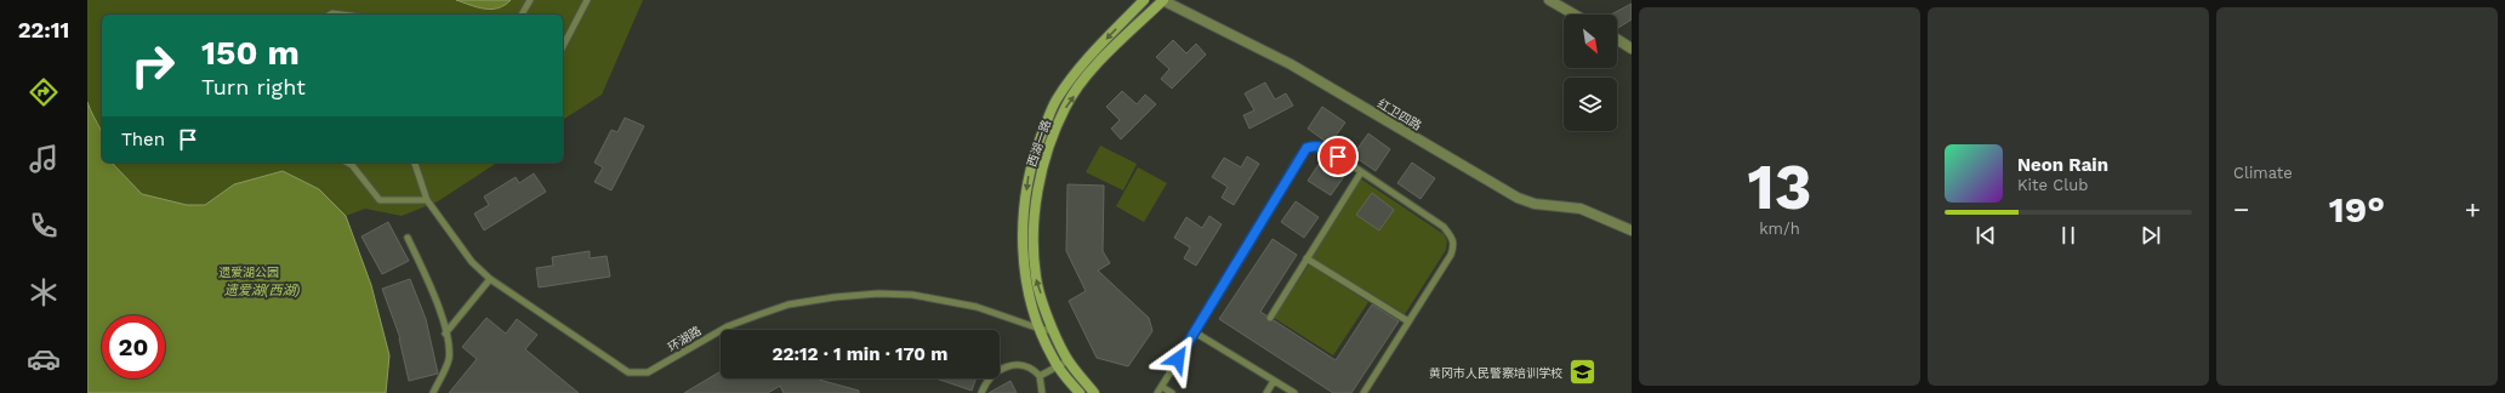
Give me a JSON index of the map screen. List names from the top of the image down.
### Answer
{
  "streets": {
    "main road": ["西湖一路"],
    "street": ["红卫四路"],
    "lane": ["环湖路"]
  },
  "crossings": [
    ["红卫四路", "西湖一路"],
    ["西湖一路", "环湖路"]
  ],
  "water": ["遗爱湖(西湖)"],
  "parks": ["遗爱湖公园"],
  "places": {
    "school or university": ["黄冈市人民警察培训学校"]
  },
  "north": "bottom right",
  "page": {
    "tabs": "22:11",
    "tile": [
      ["13", "km/h"],
      "Climate"
    ],
    "turn": ["150 m", "Turn right"],
    "then": "Then",
    "song": ["Neon Rain", "Kite Club"],
    "heat": ["−", "19°", "+"],
    "limit": "20",
    "trip": "22:12 · 1 min · 170 m"
  }
}
